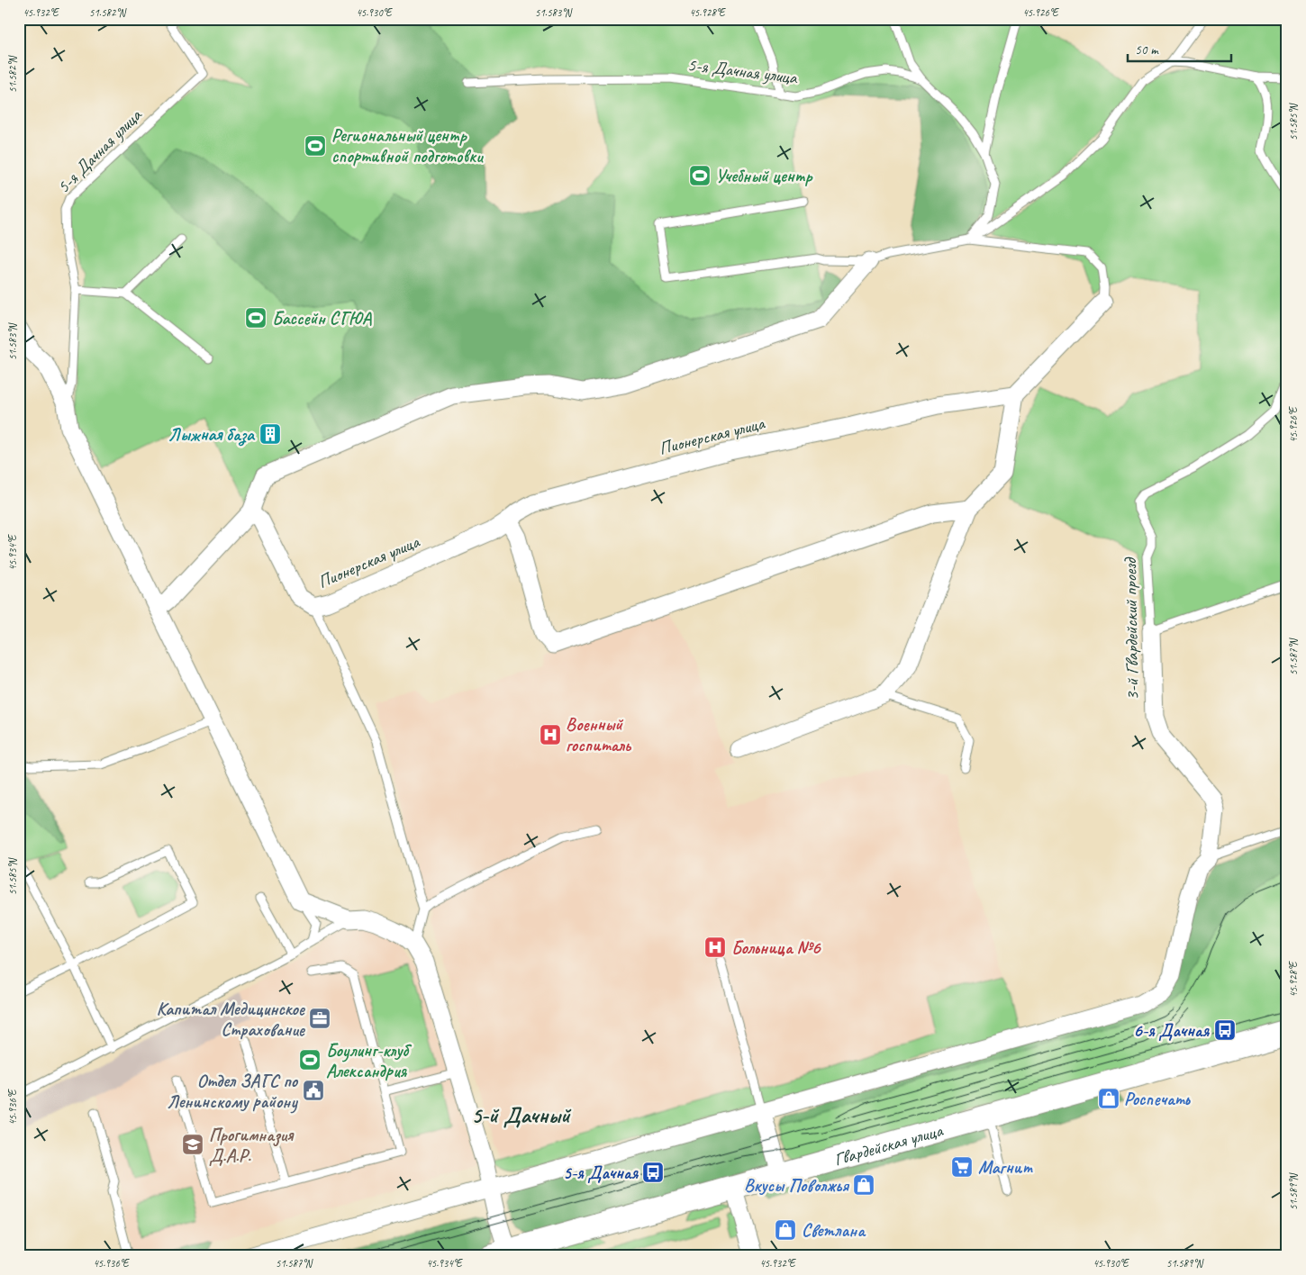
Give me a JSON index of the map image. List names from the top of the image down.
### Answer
{
  "streets": {
    "street": ["Пионерская улица", "3-й Гвардейский проезд", "Гвардейская улица"],
    "lane": ["5-я Дачная улица"]
  },
  "districts": ["5-й Дачный"],
  "places": {
    "sports": [
      "Региональный центр спортивной подготовки",
      "Учебный центр",
      "Бассейн СГЮА",
      "Боулинг-клуб Александрия"
    ],
    "building": ["Лыжная база"],
    "hospital": ["Военный госпиталь", "Больница №6"],
    "office": ["Капитал Медицинское Страхование"],
    "bus stop": ["6-я Дачная", "5-я Дачная"],
    "public building": ["Отдел ЗАГС по Ленинскому району"],
    "shop": ["Роспечать", "Вкусы Поволжья", "Светлана"],
    "school or university": ["Прогимназия Д.А.Р."],
    "supermarket": ["Магнит"]
  },
  "scale_bar": "50 m",
  "coordinates": [
    "45.932°E",
    "51.582°N",
    "45.930°E",
    "51.583°N",
    "45.928°E",
    "45.926°E",
    "51.585°N",
    "45.934°E",
    "51.587°N",
    "45.936°E",
    "51.589°N"
  ]
}
